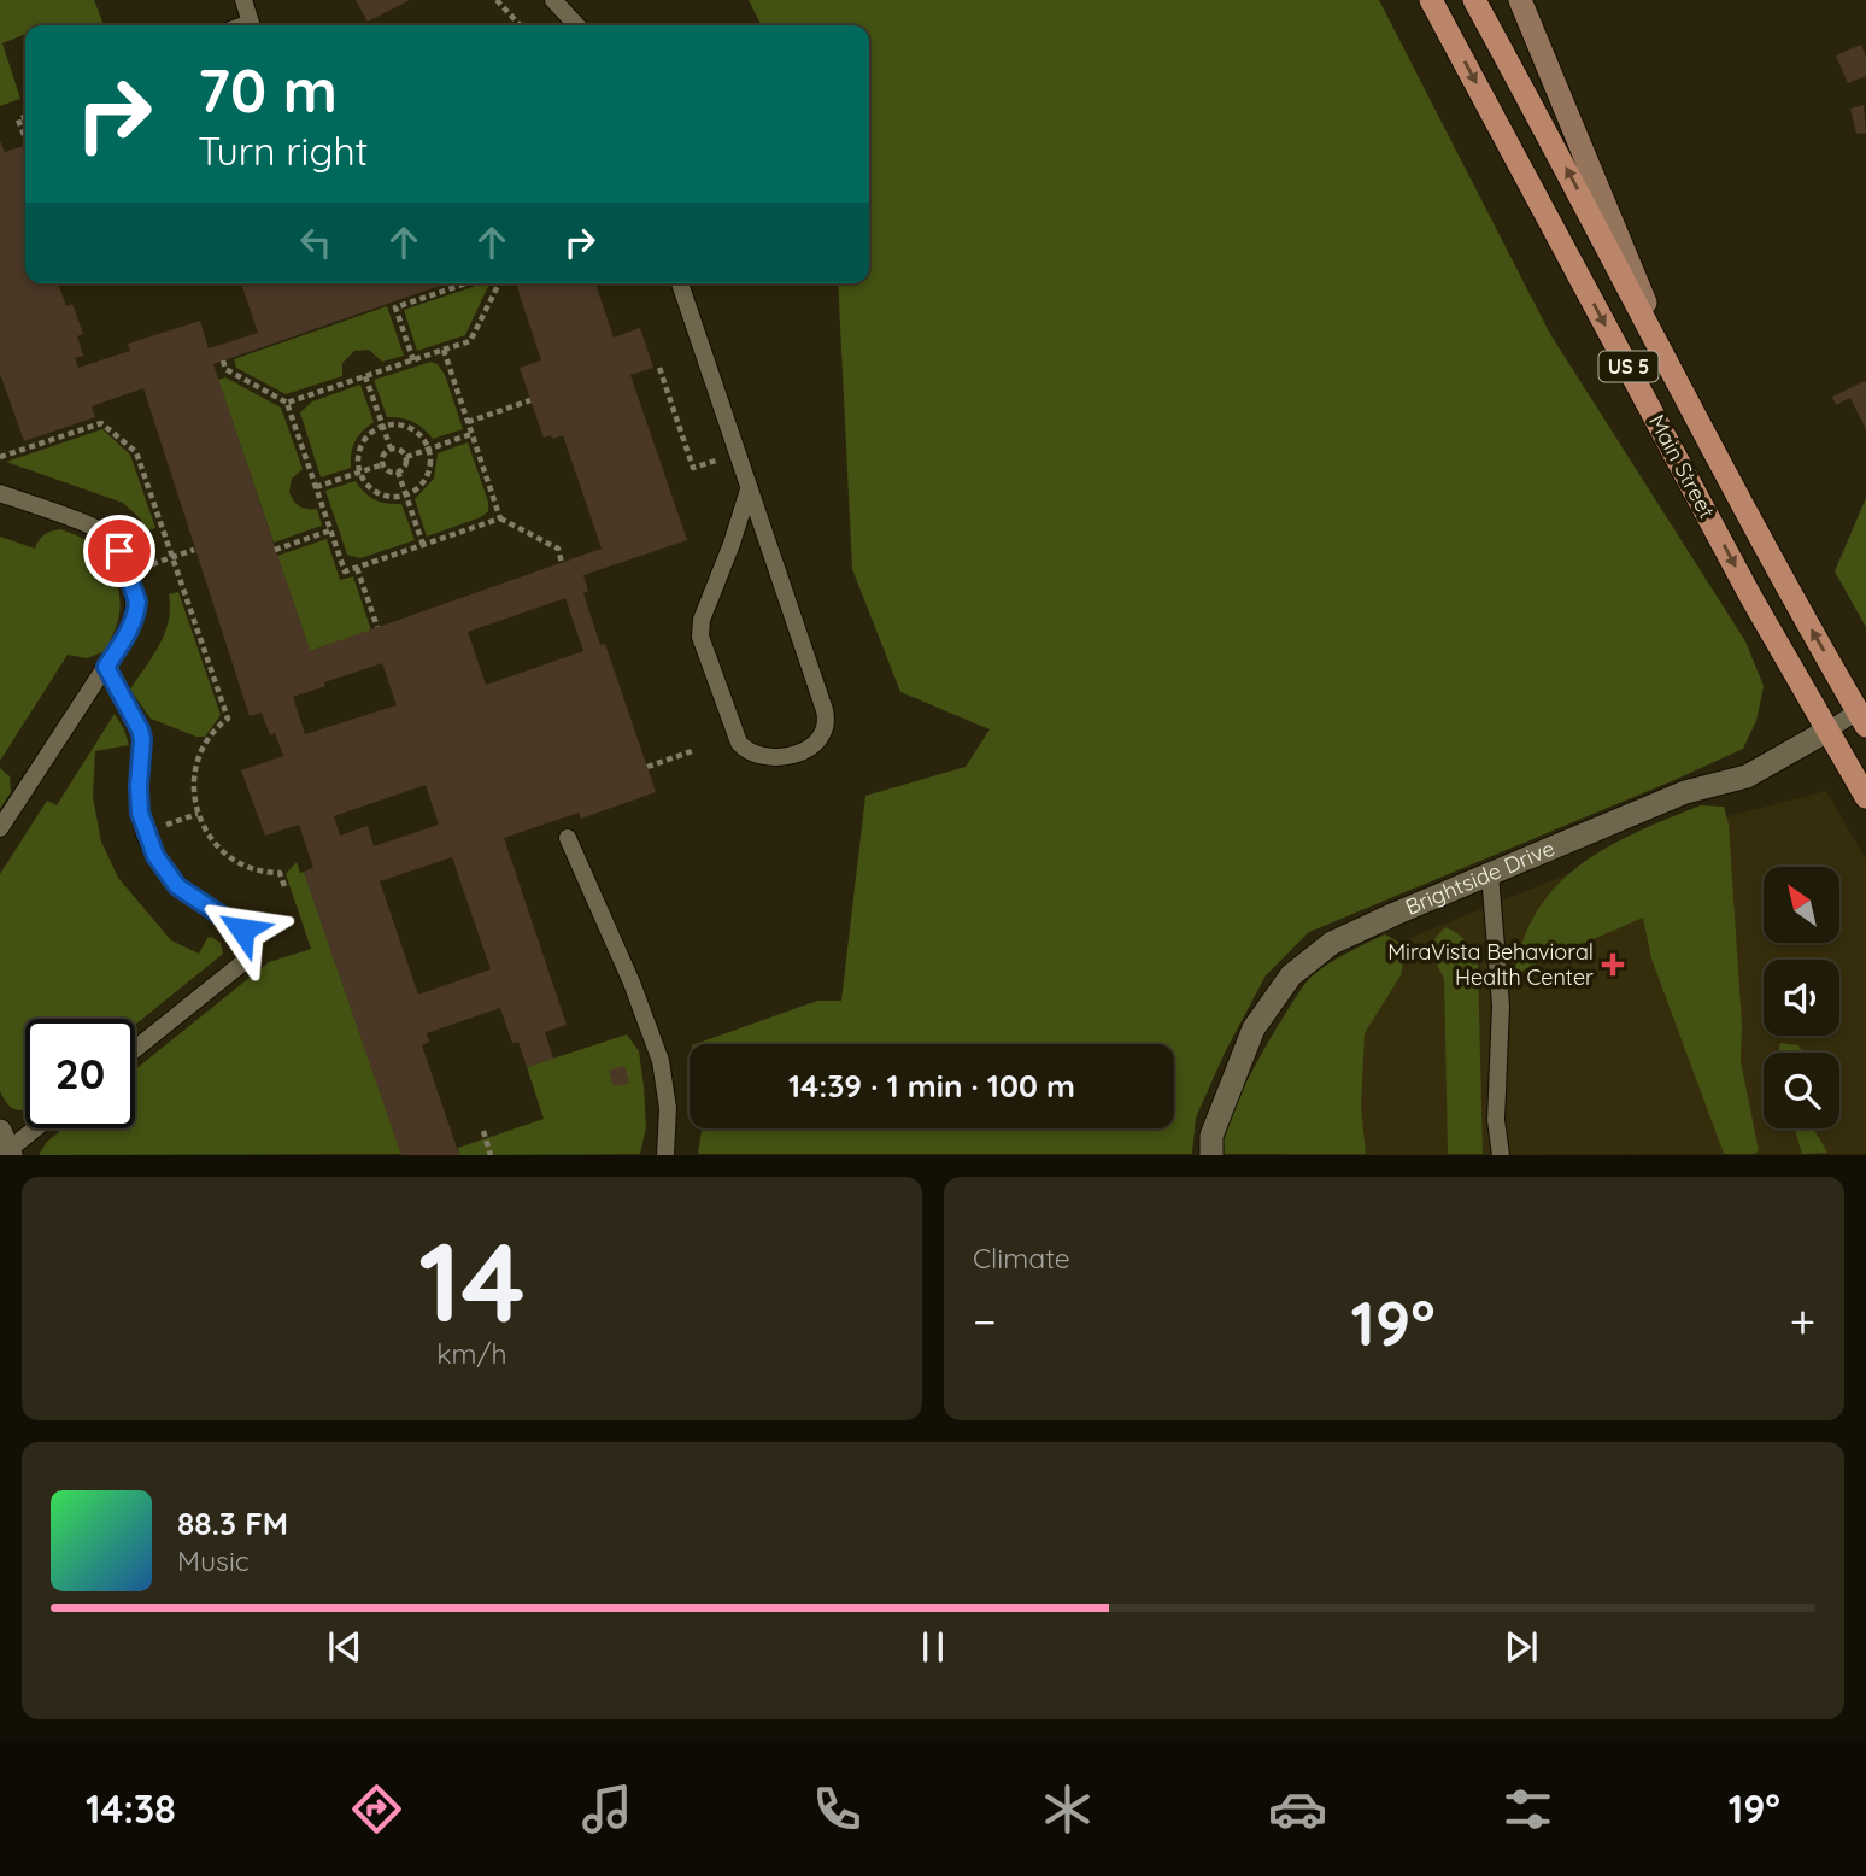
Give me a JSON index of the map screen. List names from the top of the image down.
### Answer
{
  "streets": {
    "main road": ["US 5", "Main Street"],
    "street": ["Brightside Drive"]
  },
  "crossings": [
    ["Main Street", "Brightside Drive"]
  ],
  "places": {
    "health": ["MiraVista Behavioral Health Center"]
  },
  "north": "top left",
  "page": {
    "turn": ["70 m", "Turn right"],
    "limit": "20",
    "trip": "14:39 · 1 min · 100 m",
    "tile": [
      ["14", "km/h"],
      "Climate"
    ],
    "heat": ["−", "19°", "+"],
    "song": ["88.3 FM", "Music"],
    "tabs": ["14:38", "19°"]
  }
}
